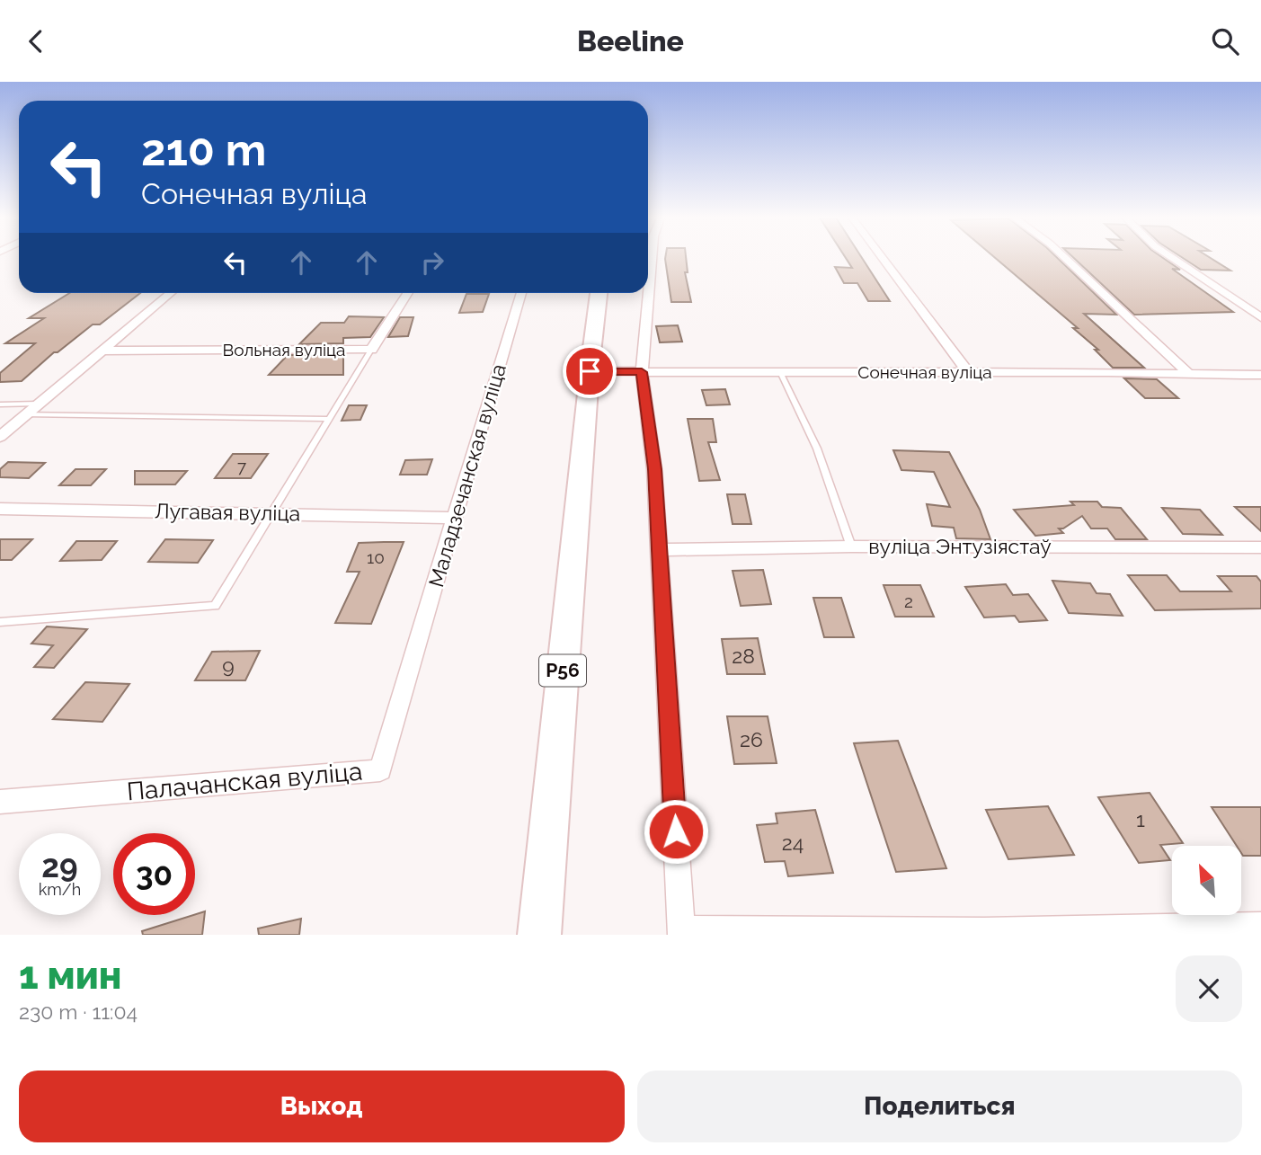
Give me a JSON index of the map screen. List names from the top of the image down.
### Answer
{
  "streets": {
    "main road": ["Р56"],
    "street": [
      "Вольная вуліца",
      "Сонечная вуліца",
      "Маладзечанская вуліца",
      "Лугавая вуліца",
      "вуліца Энтузіястаў",
      "Палачанская вуліца"
    ]
  },
  "crossings": [
    ["Сонечная вуліца", "Р56"],
    ["Маладзечанская вуліца", "Лугавая вуліца"],
    ["Маладзечанская вуліца", "Палачанская вуліца"]
  ],
  "house_numbers": [
    "7",
    "10",
    "2",
    "28",
    "9",
    "26",
    "1",
    "24"
  ],
  "north": "top left",
  "page": {
    "header": "Beeline",
    "turn": ["210 m", "Сонечная вуліца"],
    "speed": "29 km/h",
    "limit": "30",
    "heading": ["1 мин", "230 m · 11:04"],
    "buttons": ["Выход", "Поделиться"]
  }
}
